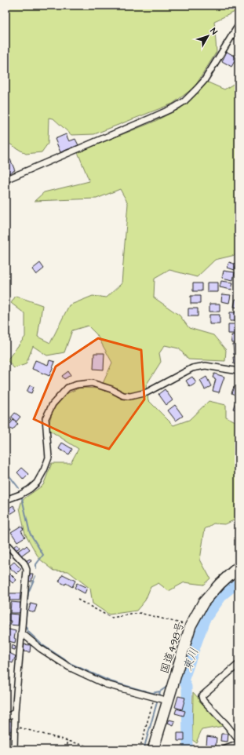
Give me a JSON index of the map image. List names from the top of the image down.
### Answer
{
  "streets": {
    "highway": ["国道498号"]
  },
  "water": ["東川"],
  "north": "top right"
}
